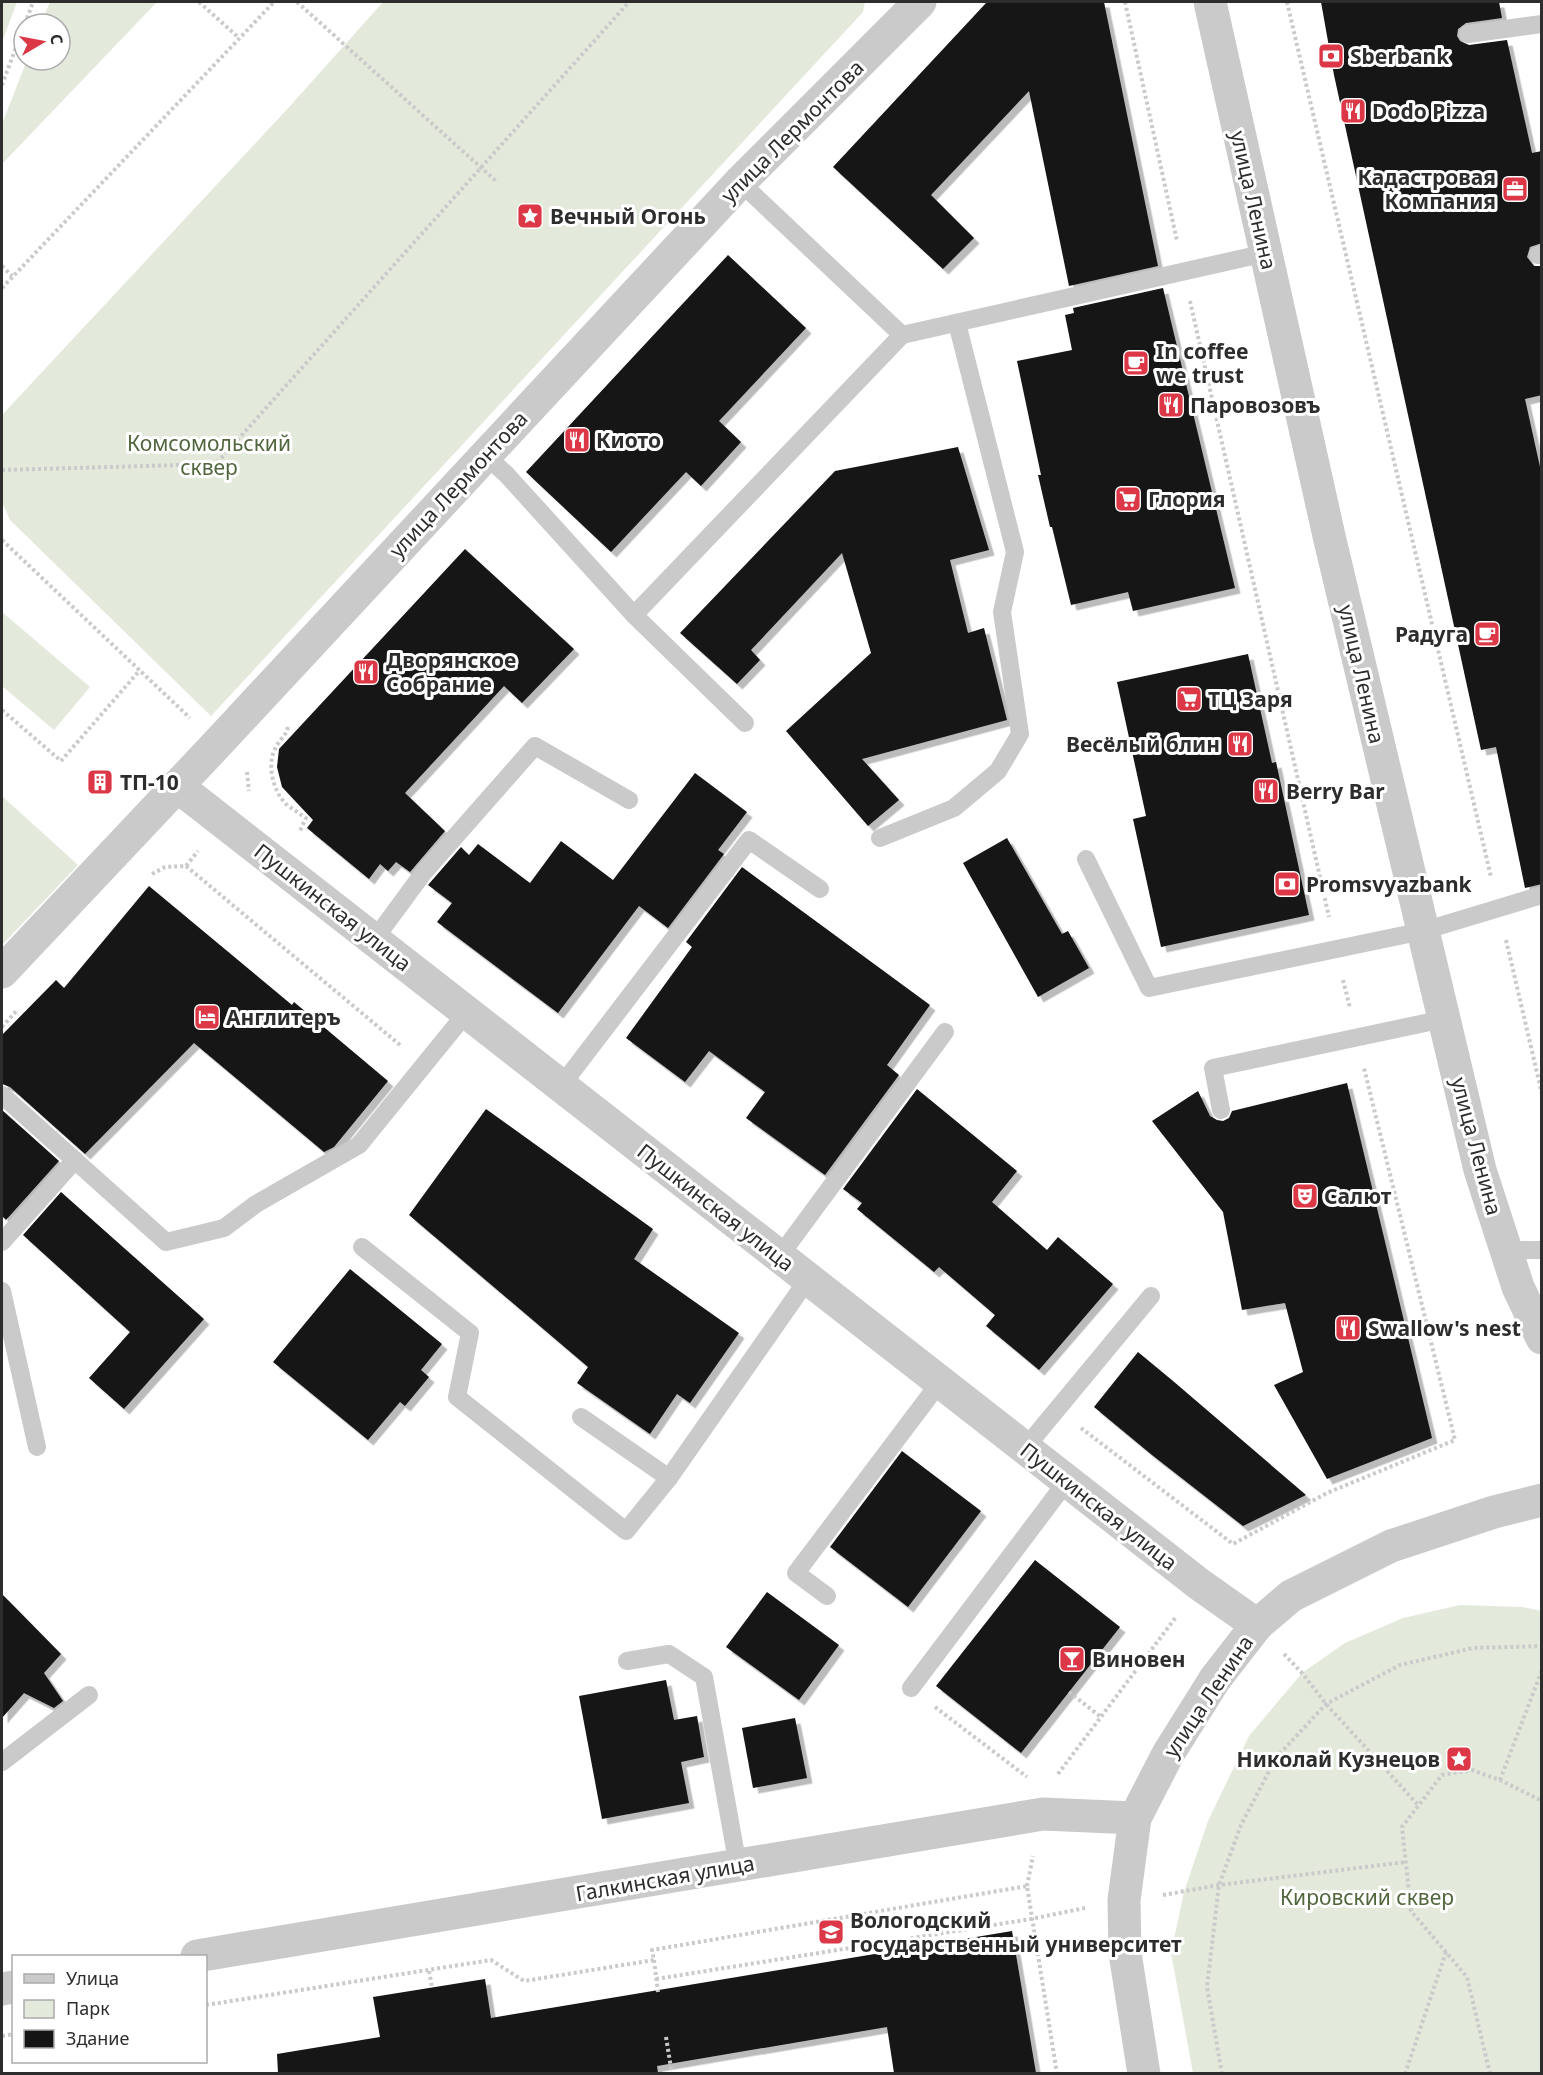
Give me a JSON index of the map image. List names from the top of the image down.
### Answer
{
  "streets": {
    "street": [
      "улица Лермонтова",
      "улица Ленина",
      "Пушкинская улица",
      "Галкинская улица"
    ]
  },
  "crossings": [
    ["улица Лермонтова", "Пушкинская улица"],
    ["улица Ленина", "Пушкинская улица"],
    ["улица Ленина", "Галкинская улица"]
  ],
  "parks": ["Комсомольский сквер", "Кировский сквер"],
  "places": {
    "bank": ["Sberbank", "Promsvyazbank"],
    "restaurant": [
      "Dodo Pizza",
      "Паровозовъ",
      "Киото",
      "Дворянское Собрание",
      "Весёлый блин",
      "Berry Bar",
      "Swallow's nest"
    ],
    "office": ["Кадастровая Компания"],
    "place": ["Вечный Огонь", "Николай Кузнецов"],
    "cafe": ["In coffee we trust", "Радуга"],
    "supermarket": ["Глория", "ТЦ Заря"],
    "building": ["ТП-10"],
    "hotel": ["Англитеръ"],
    "theatre": ["Салют"],
    "bar": ["Виновен"],
    "school or university": ["Вологодский государственный университет"]
  },
  "legend": ["Улица", "Парк", "Здание"],
  "north": "right"
}
